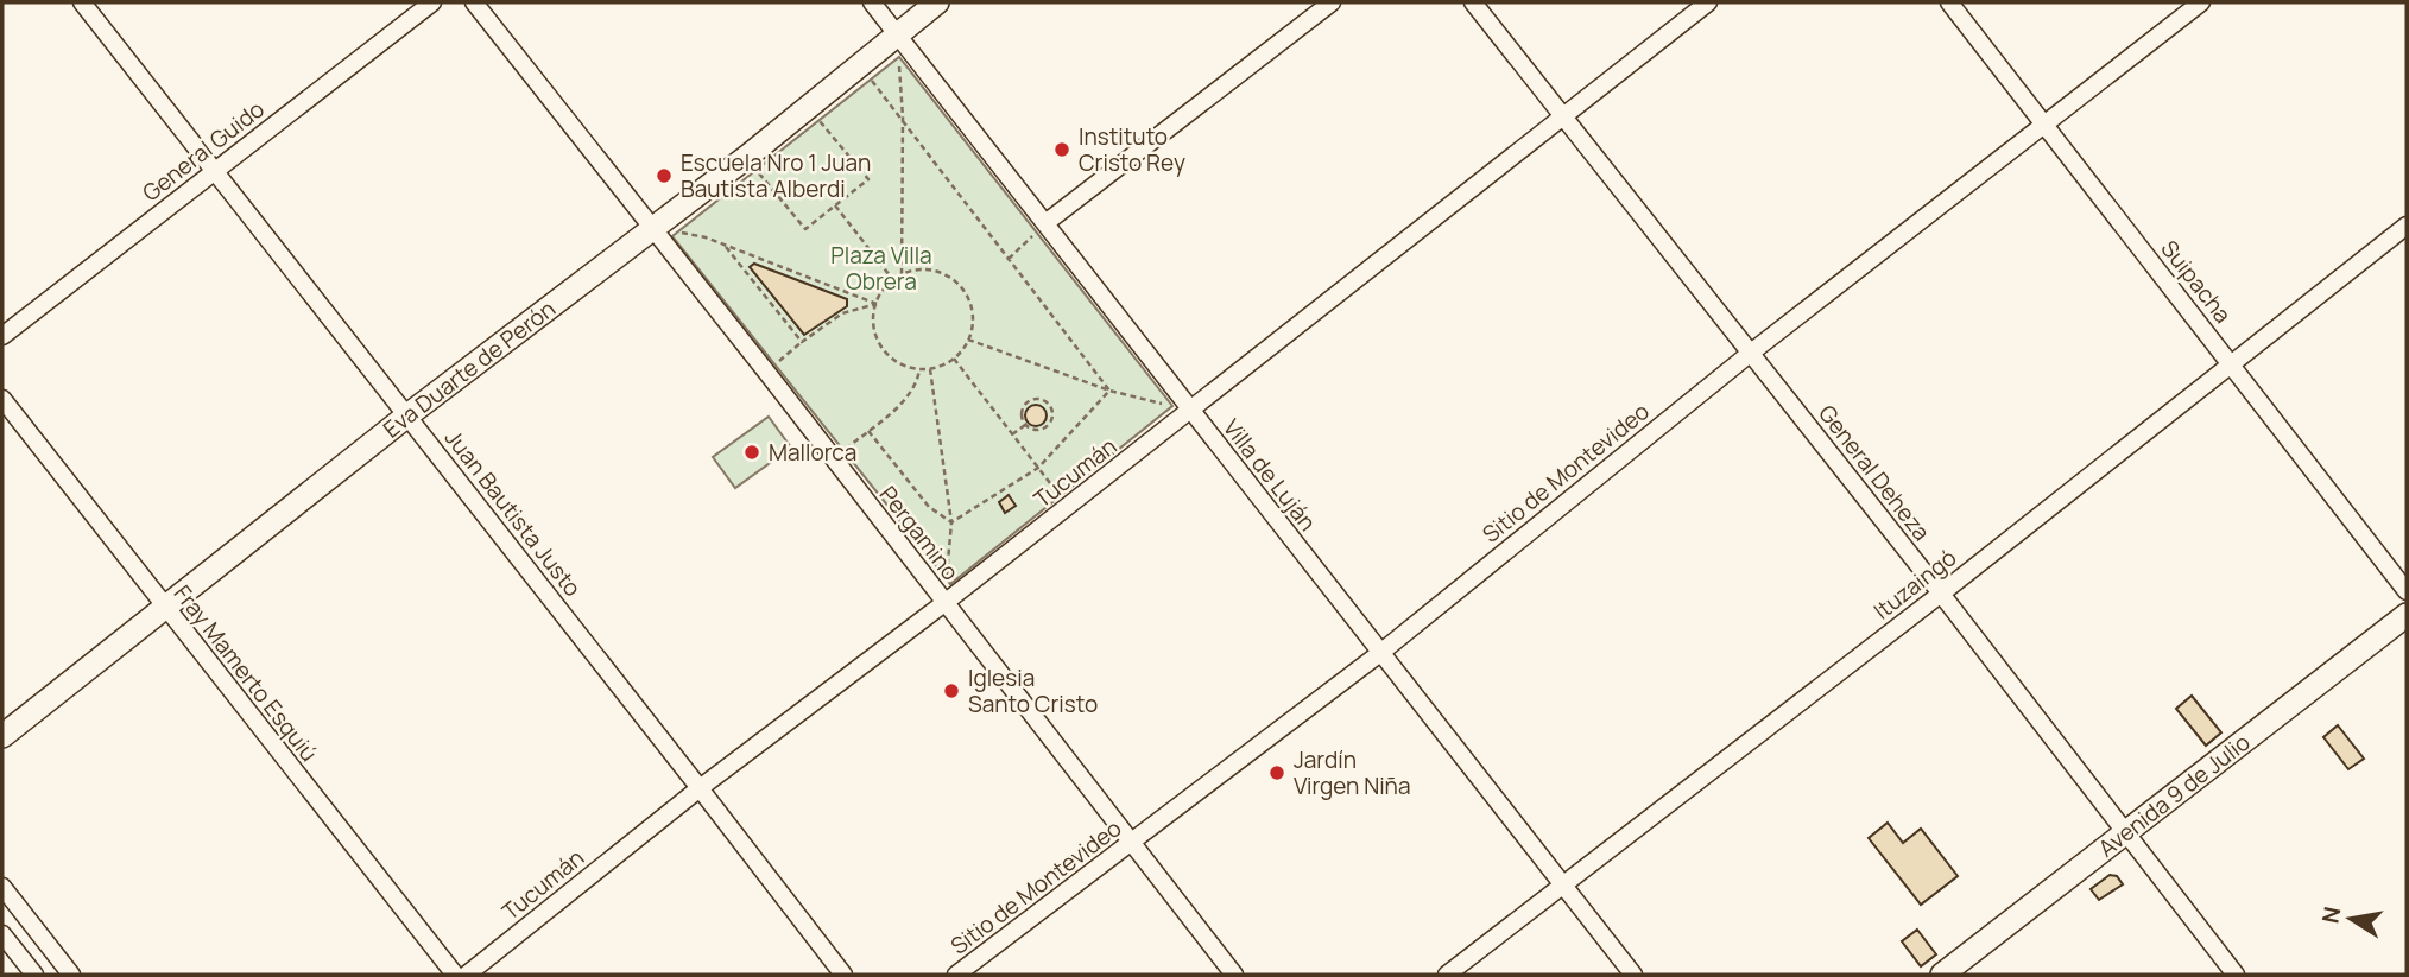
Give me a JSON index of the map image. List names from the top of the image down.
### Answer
{
  "streets": {
    "main road": ["Eva Duarte de Perón", "Avenida 9 de Julio"],
    "street": [
      "General Guido",
      "Suipacha",
      "Tucumán",
      "Sitio de Montevideo",
      "General Deheza",
      "Villa de Luján",
      "Juan Bautista Justo",
      "Pergamino",
      "Ituzaingó",
      "Fray Mamerto Esquiú"
    ]
  },
  "crossings": [
    ["General Guido", "Juan Bautista Justo"],
    ["Suipacha", "Sitio de Montevideo"],
    ["Suipacha", "Ituzaingó"],
    ["Eva Duarte de Perón", "Villa de Luján"],
    ["Eva Duarte de Perón", "Juan Bautista Justo"],
    ["Eva Duarte de Perón", "Pergamino"],
    ["Eva Duarte de Perón", "Fray Mamerto Esquiú"],
    ["Tucumán", "General Deheza"],
    ["Tucumán", "Villa de Luján"],
    ["Tucumán", "Juan Bautista Justo"],
    ["Tucumán", "Pergamino"],
    ["Sitio de Montevideo", "General Deheza"],
    ["Sitio de Montevideo", "Villa de Luján"],
    ["Sitio de Montevideo", "Pergamino"],
    ["General Deheza", "Ituzaingó"],
    ["General Deheza", "Avenida 9 de Julio"],
    ["Villa de Luján", "Ituzaingó"]
  ],
  "parks": ["Plaza Villa Obrera"],
  "places": [
    "Instituto Cristo Rey",
    "Escuela Nro 1 Juan Bautista Alberdi",
    "Mallorca",
    "Iglesia Santo Cristo",
    "Jardín Virgen Niña"
  ],
  "north": "left"
}
